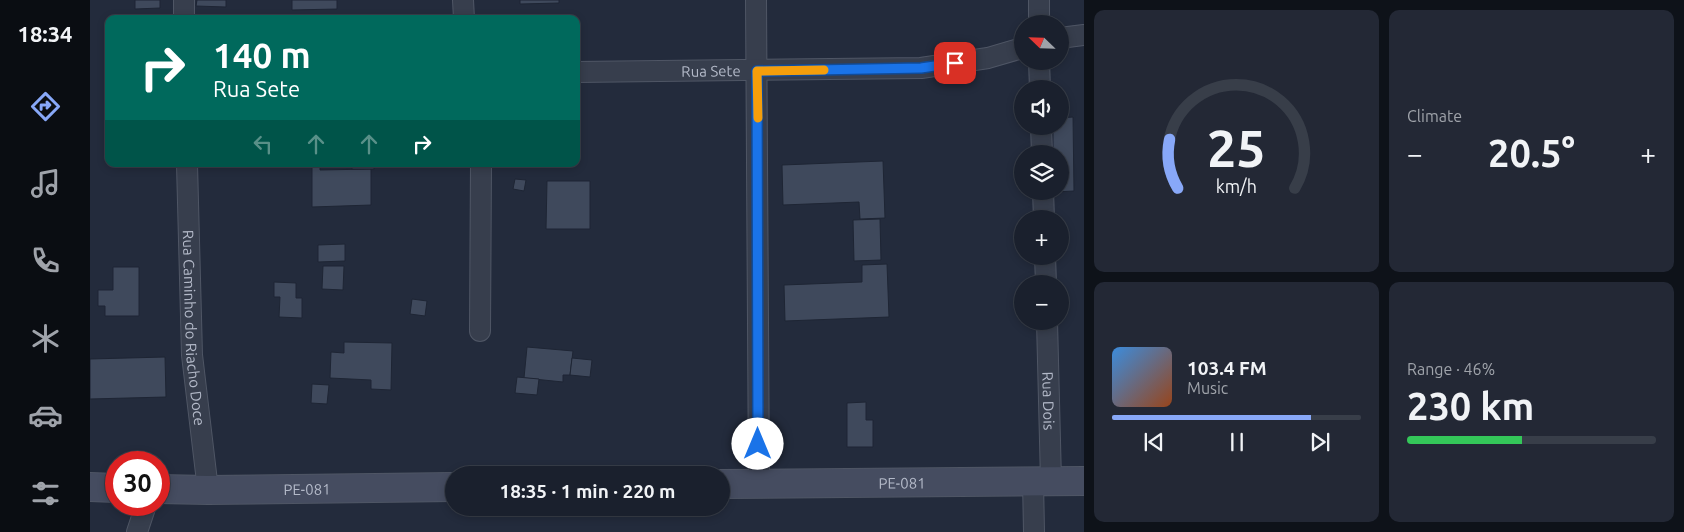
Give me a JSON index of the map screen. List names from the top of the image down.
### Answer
{
  "streets": {
    "street": [
      "Rua Sete",
      "Rua Caminho do Riacho Doce",
      "Rua Dois",
      "PE-081"
    ]
  },
  "crossings": [
    ["Rua Caminho do Riacho Doce", "PE-081"],
    ["Rua Dois", "PE-081"]
  ],
  "north": "top left",
  "page": {
    "tabs": "18:34",
    "tile": [
      "Climate",
      ["Range · 46%", "230 km"]
    ],
    "map_buttons": ["+", "−"],
    "turn": ["140 m", "Rua Sete"],
    "heat": ["−", "20.5°", "+"],
    "song": ["103.4 FM", "Music"],
    "limit": "30",
    "trip": "18:35 · 1 min · 220 m",
    "gauge": ["25", "km/h"]
  }
}
